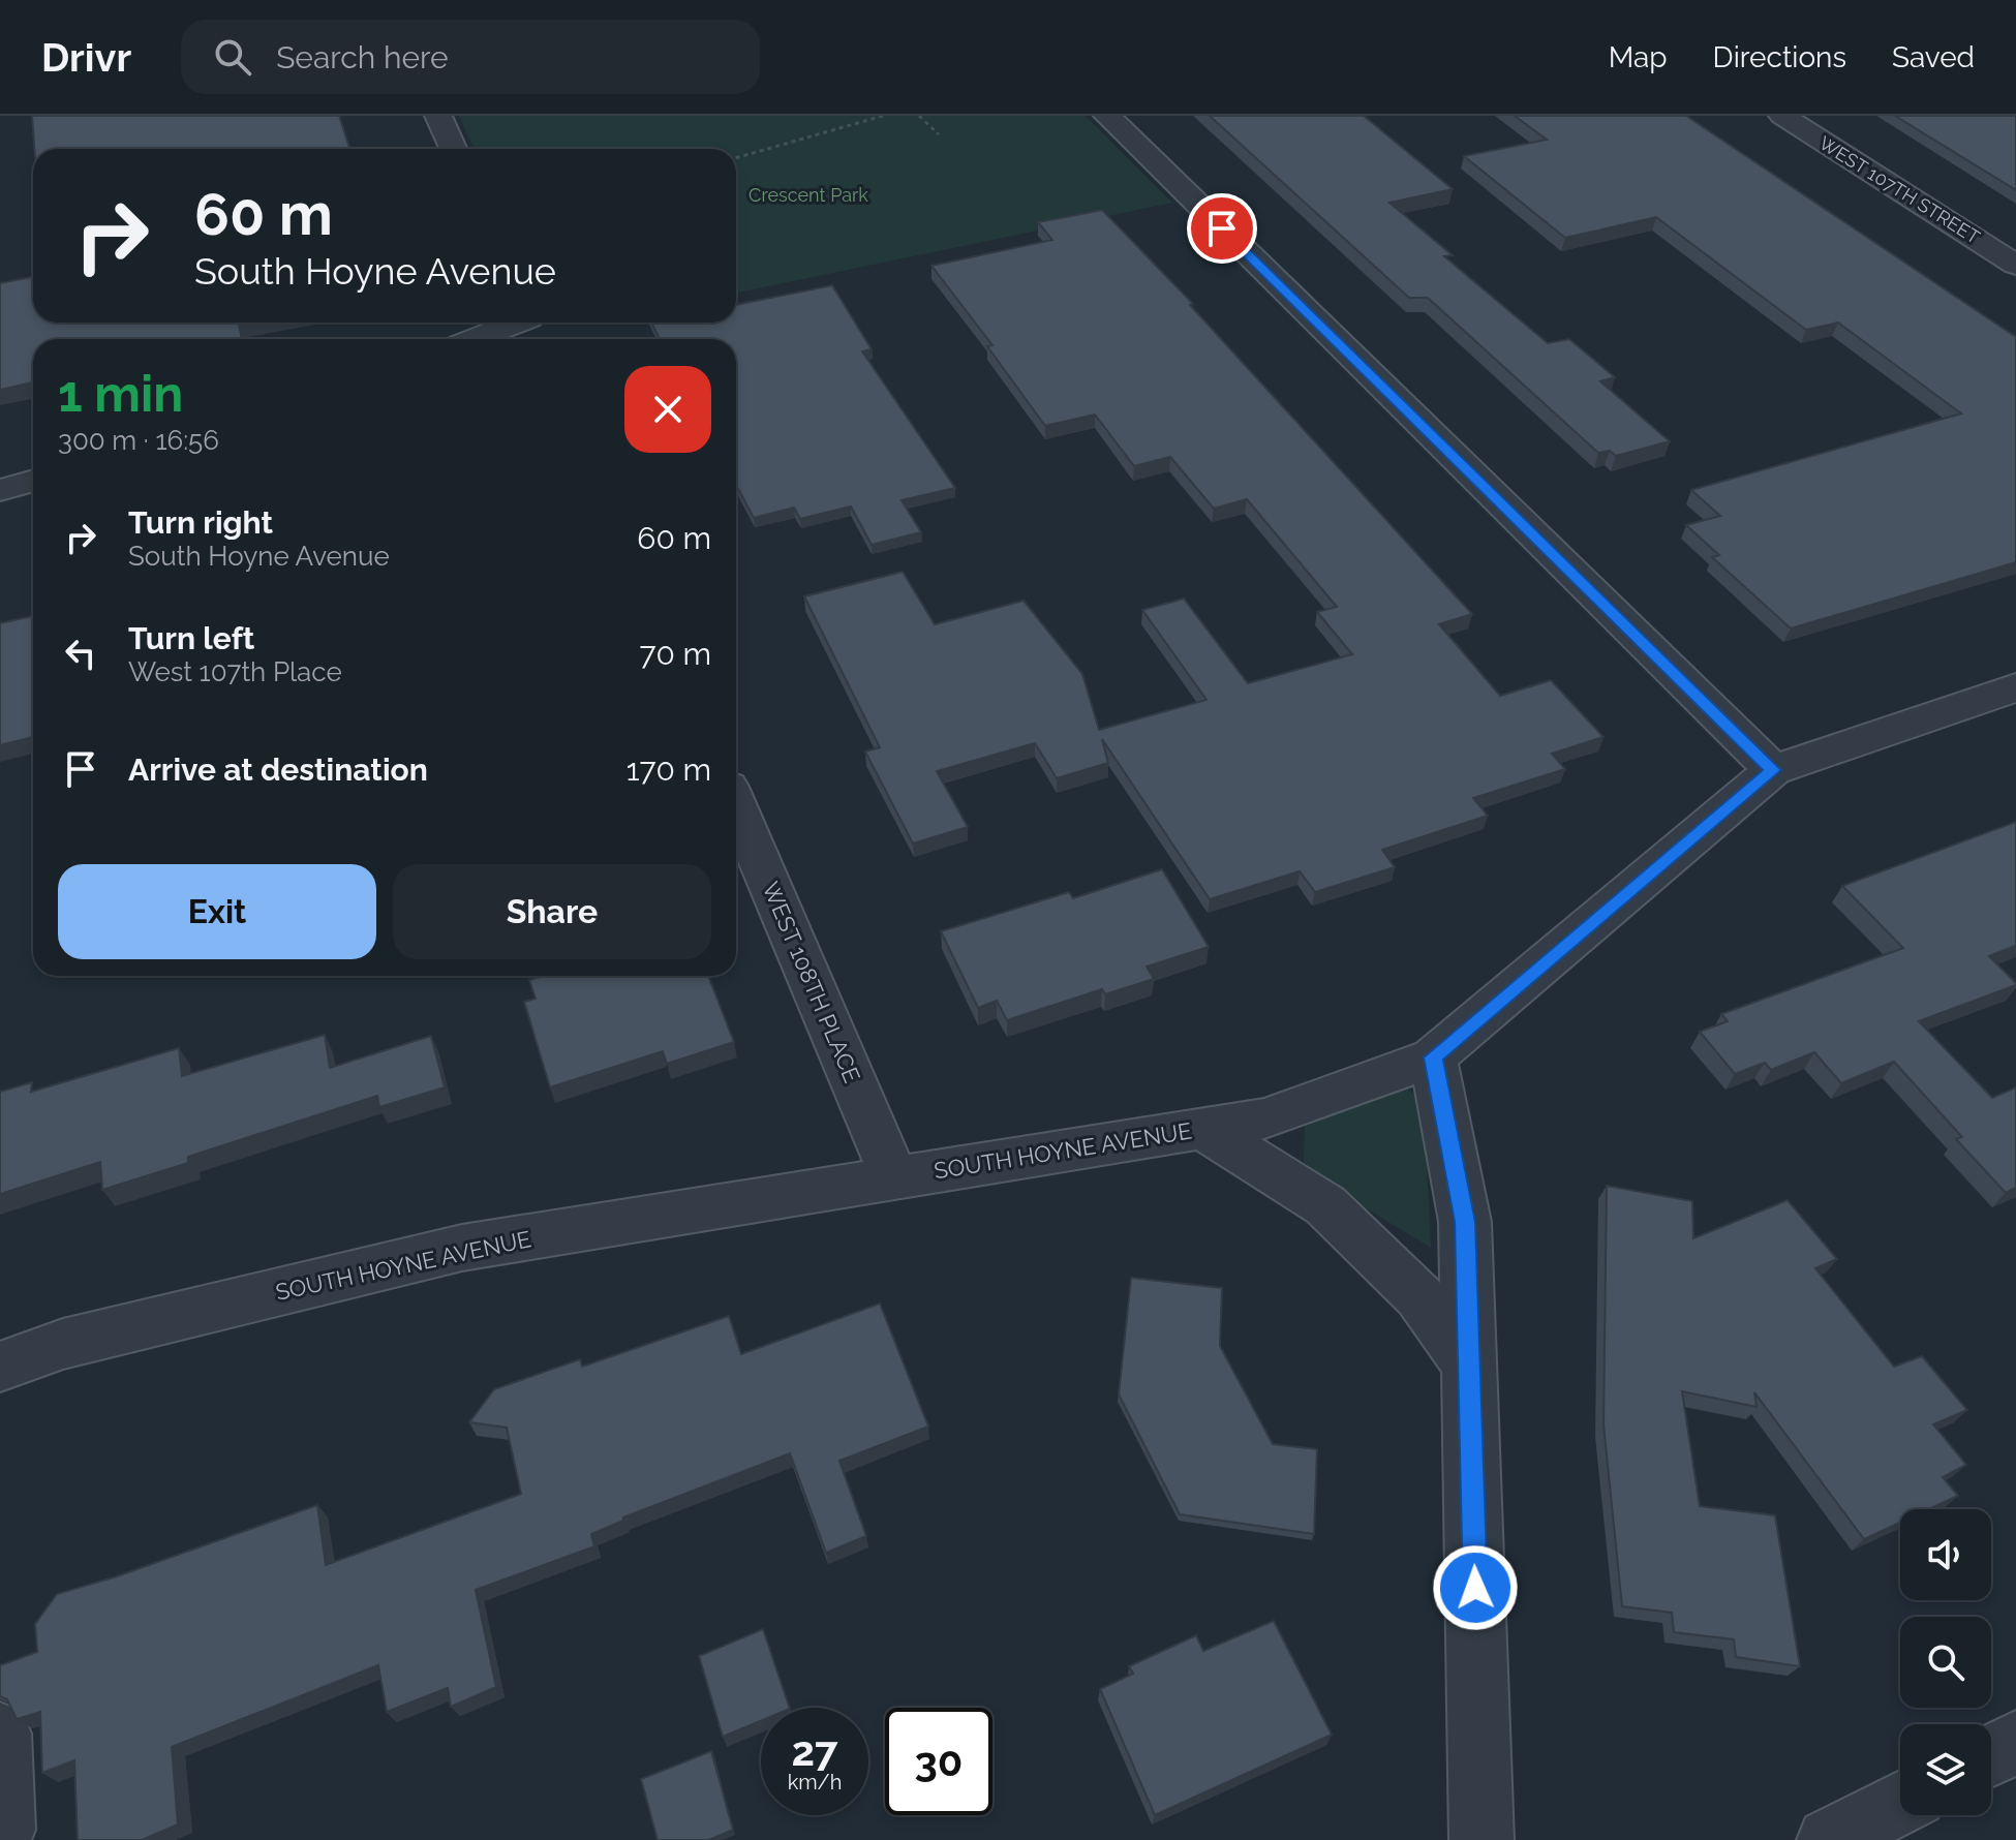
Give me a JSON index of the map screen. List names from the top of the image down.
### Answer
{
  "streets": {
    "street": ["WEST 107TH STREET", "WEST 108TH PLACE", "SOUTH HOYNE AVENUE"]
  },
  "crossings": [
    ["WEST 108TH PLACE", "SOUTH HOYNE AVENUE"]
  ],
  "parks": ["Crescent Park"],
  "page": {
    "header": "Drivr",
    "search": "Search here",
    "nav": ["Map", "Directions", "Saved"],
    "turn": ["60 m", "South Hoyne Avenue"],
    "heading": ["1 min", "300 m · 16:56"],
    "list": [
      {
        "name": "Turn right",
        "note": "South Hoyne Avenue",
        "value": "60 m"
      },
      {
        "name": "Turn left",
        "note": "West 107th Place",
        "value": "70 m"
      },
      {
        "name": "Arrive at destination",
        "value": "170 m"
      }
    ],
    "buttons": ["Exit", "Share"],
    "speed": "27 km/h",
    "limit": "30"
  }
}
